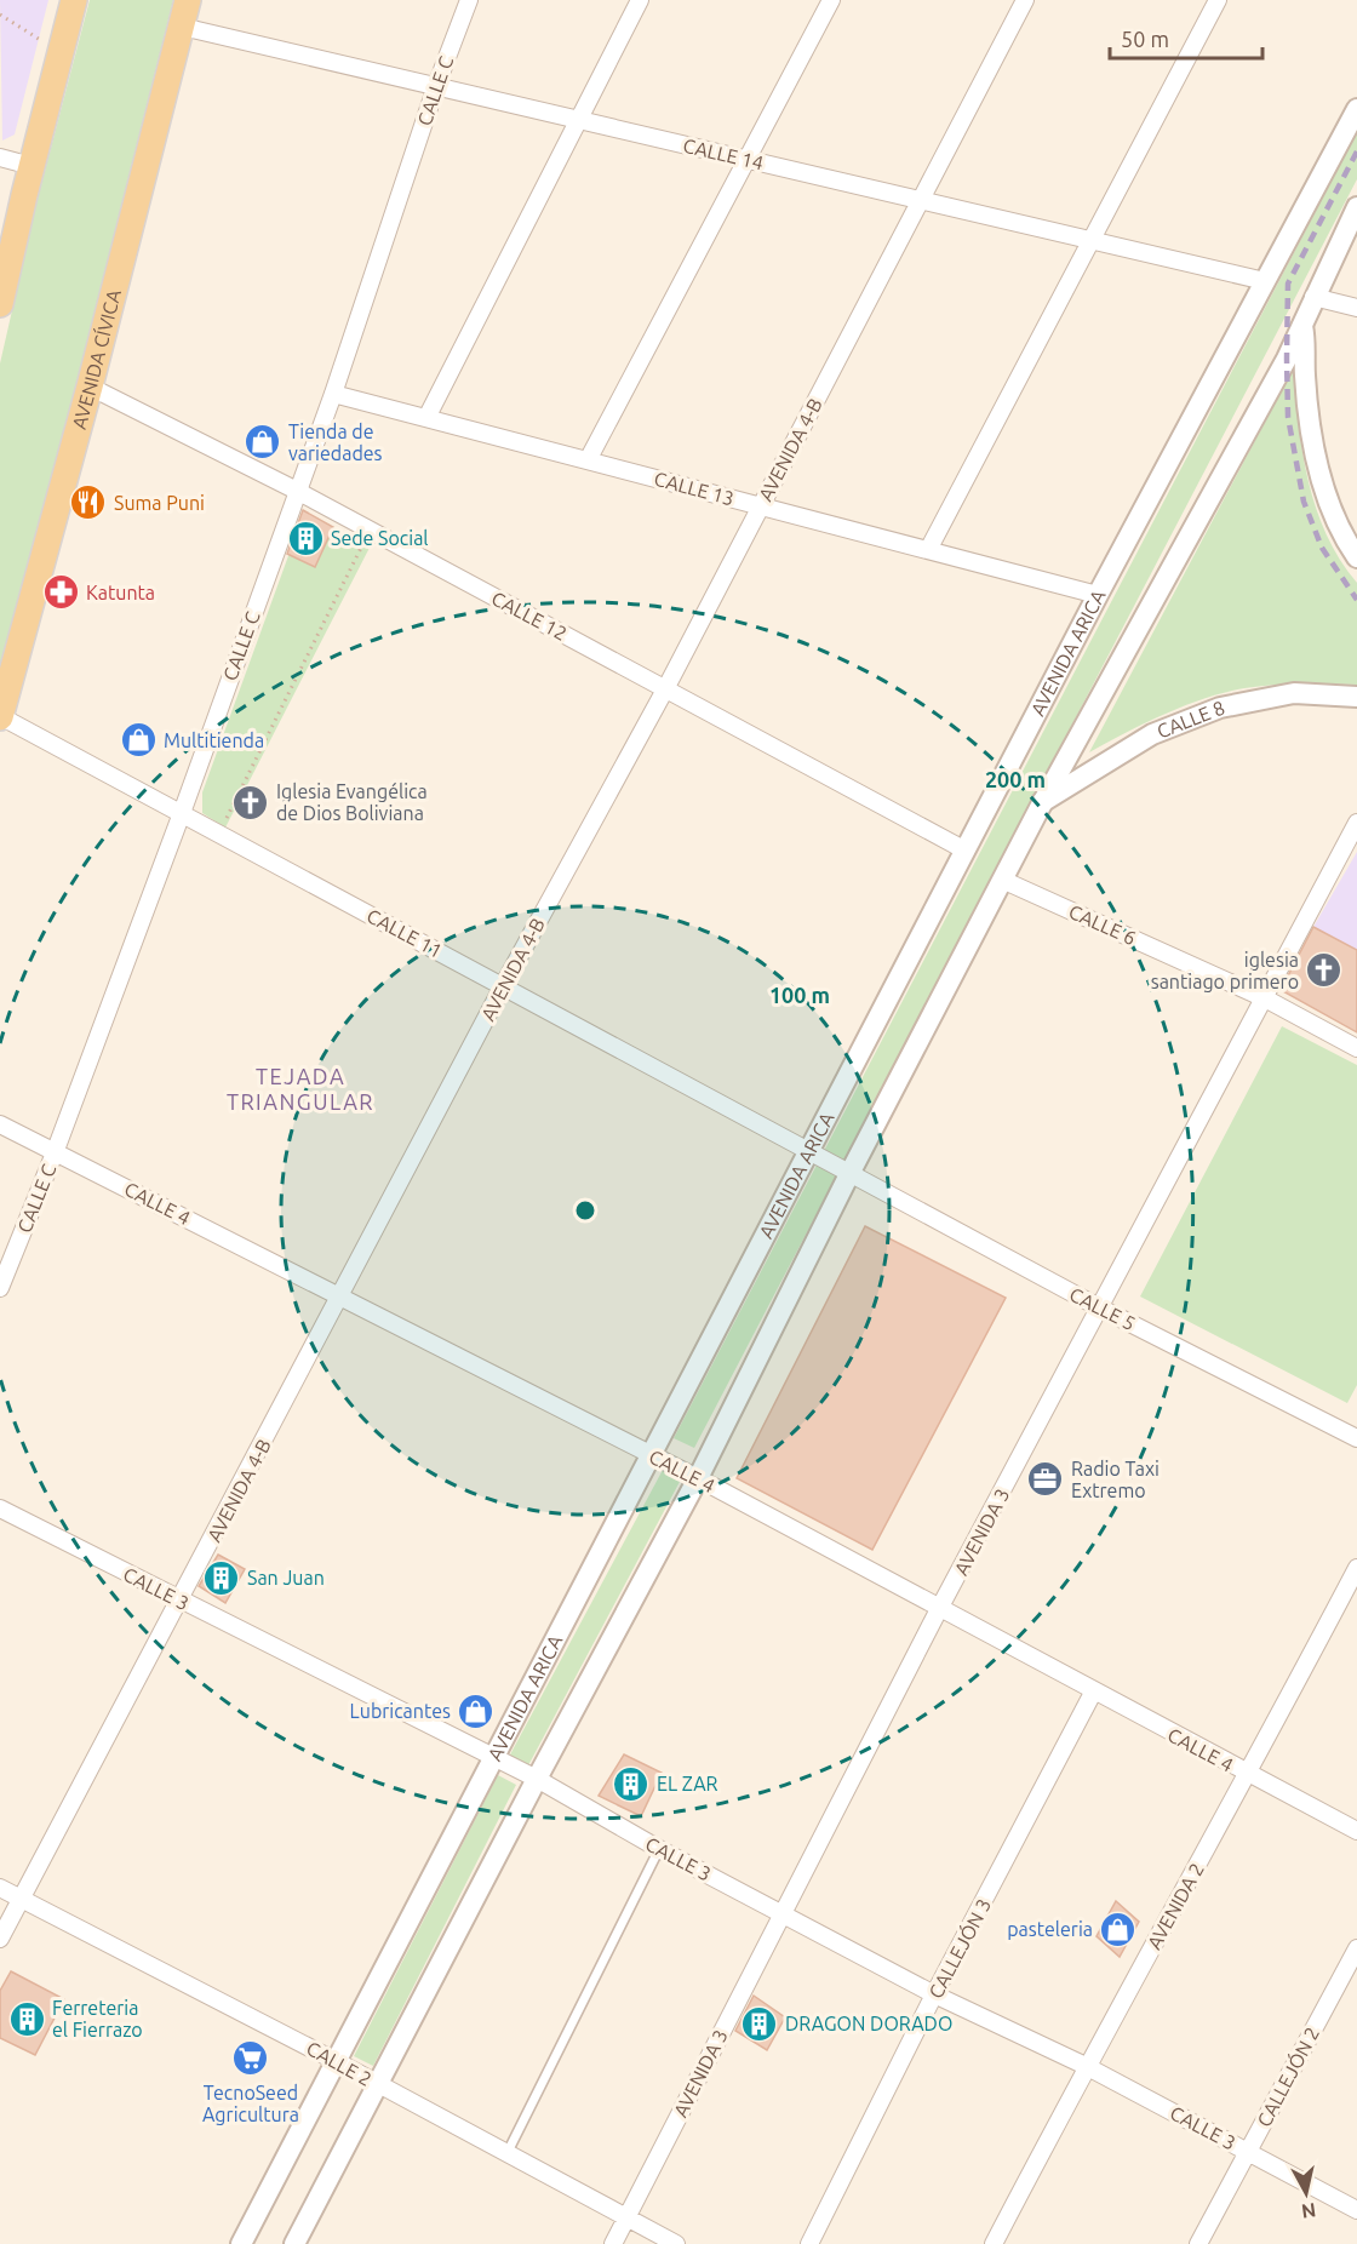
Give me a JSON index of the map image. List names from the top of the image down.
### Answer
{
  "streets": {
    "main road": ["AVENIDA CÍVICA"],
    "street": [
      "CALLE C",
      "CALLE 14",
      "AVENIDA 4-B",
      "CALLE 13",
      "CALLE 12",
      "AVENIDA ARICA",
      "CALLE 8",
      "CALLE 6",
      "CALLE 11",
      "CALLE 4",
      "CALLE 5",
      "AVENIDA 3",
      "CALLE 3",
      "AVENIDA 2",
      "CALLEJÓN 3",
      "CALLE 2",
      "CALLEJÓN 2"
    ]
  },
  "crossings": [
    ["CALLE C", "CALLE 14"],
    ["CALLE C", "CALLE 13"],
    ["CALLE C", "CALLE 12"],
    ["CALLE C", "CALLE 11"],
    ["CALLE C", "CALLE 4"],
    ["CALLE 14", "AVENIDA CÍVICA"],
    ["CALLE 14", "AVENIDA 4-B"],
    ["CALLE 14", "AVENIDA ARICA"],
    ["AVENIDA CÍVICA", "CALLE 12"],
    ["AVENIDA CÍVICA", "CALLE 11"],
    ["AVENIDA 4-B", "CALLE 13"],
    ["AVENIDA 4-B", "CALLE 12"],
    ["AVENIDA 4-B", "CALLE 11"],
    ["AVENIDA 4-B", "CALLE 4"],
    ["AVENIDA 4-B", "CALLE 3"],
    ["AVENIDA 4-B", "CALLE 2"],
    ["CALLE 13", "AVENIDA ARICA"],
    ["CALLE 12", "AVENIDA ARICA"],
    ["AVENIDA ARICA", "CALLE 11"],
    ["AVENIDA ARICA", "CALLE 4"],
    ["AVENIDA ARICA", "CALLE 5"],
    ["AVENIDA ARICA", "CALLE 3"],
    ["AVENIDA ARICA", "CALLE 2"],
    ["CALLE 6", "AVENIDA 3"],
    ["CALLE 11", "CALLE 5"],
    ["CALLE 4", "AVENIDA 3"],
    ["CALLE 4", "AVENIDA 2"],
    ["CALLE 4", "CALLEJÓN 3"],
    ["CALLE 5", "AVENIDA 3"],
    ["AVENIDA 3", "CALLE 3"],
    ["AVENIDA 3", "CALLE 2"],
    ["CALLE 3", "AVENIDA 2"],
    ["CALLE 3", "CALLEJÓN 3"],
    ["CALLE 3", "CALLEJÓN 2"]
  ],
  "districts": ["TEJADA TRIANGULAR"],
  "places": {
    "shop": [
      "Tienda de variedades",
      "Multitienda",
      "Lubricantes",
      "pasteleria"
    ],
    "restaurant": ["Suma Puni"],
    "building": [
      "Sede Social",
      "San Juan",
      "EL ZAR",
      "Ferreteria el Fierrazo",
      "DRAGON DORADO"
    ],
    "pharmacy": ["Katunta"],
    "church": ["Iglesia Evangélica de Dios Boliviana", "iglesia santiago primero"],
    "office": ["Radio Taxi Extremo"],
    "supermarket": ["TecnoSeed Agricultura"]
  },
  "scale_bar": "50 m",
  "north": "bottom",
  "rings": ["200 m", "100 m"]
}
